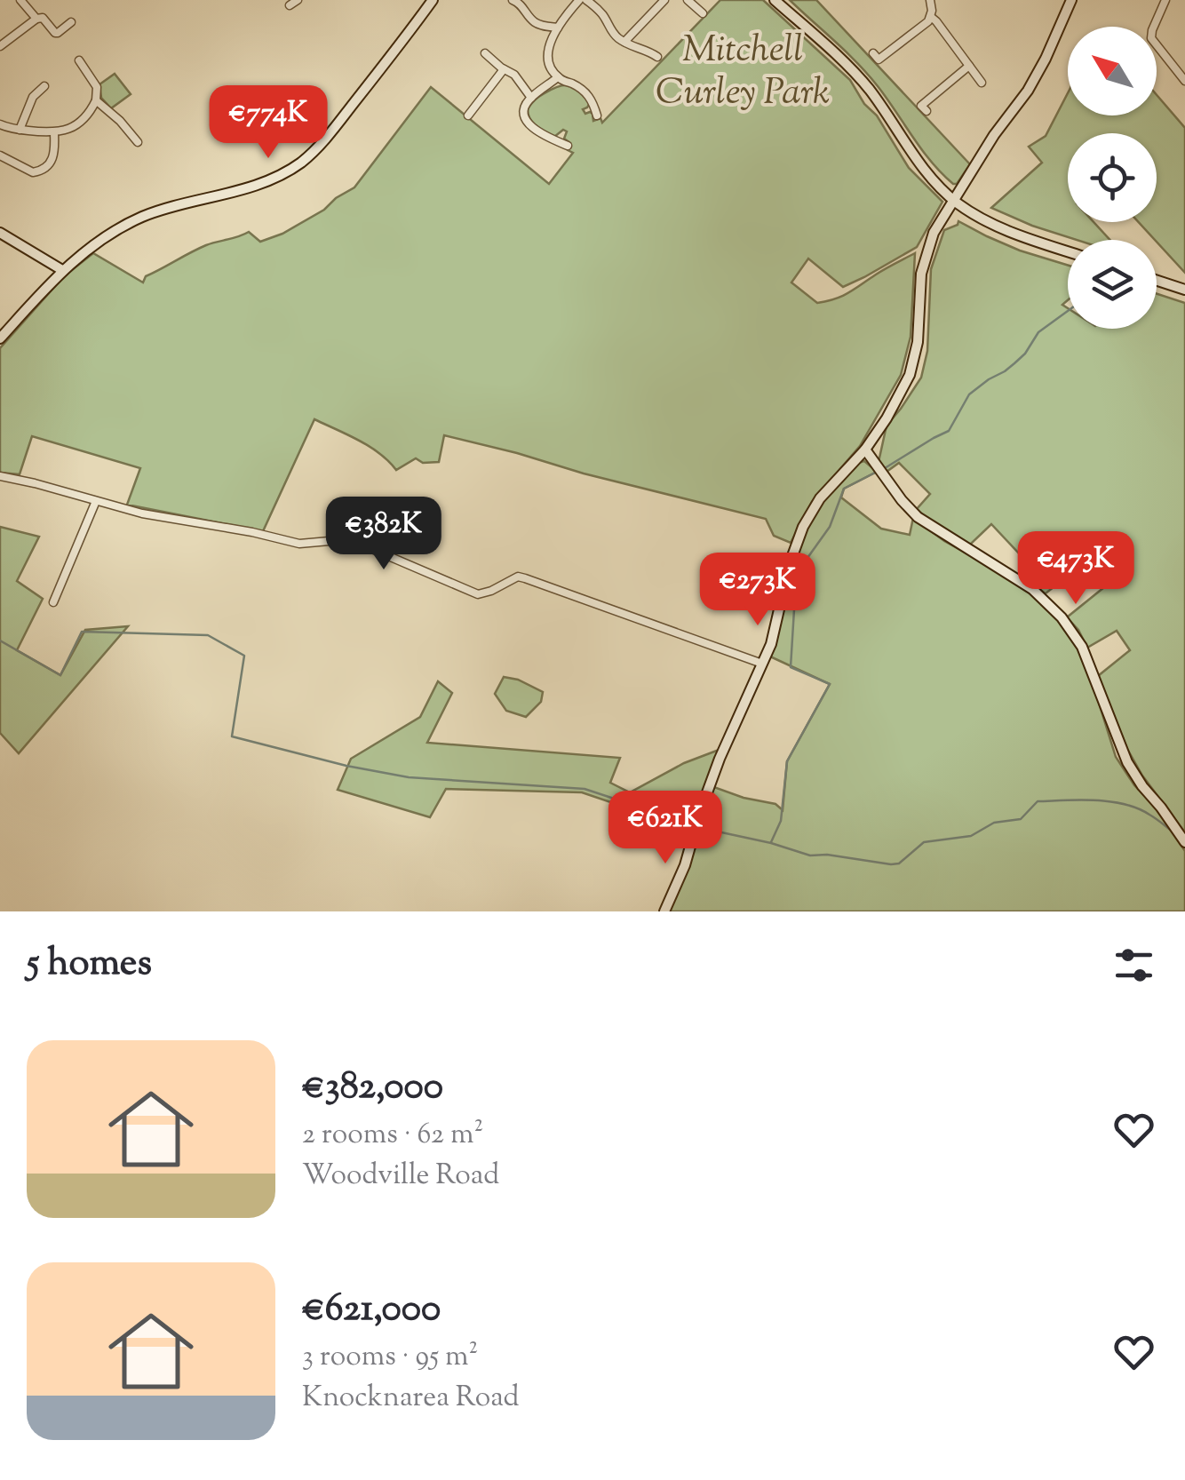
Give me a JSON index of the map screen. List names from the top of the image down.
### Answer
{
  "parks": ["Mitchell Curley Park"],
  "north": "top left",
  "page": {
    "price": [
      "€774K",
      "€382K",
      "€473K",
      "€273K",
      "€621K"
    ],
    "heading": "5 homes",
    "list": [
      {
        "name": "€382,000",
        "note": "2 rooms · 62 m² · Woodville Road"
      },
      {
        "name": "€621,000",
        "note": "3 rooms · 95 m² · Knocknarea Road"
      }
    ]
  }
}
